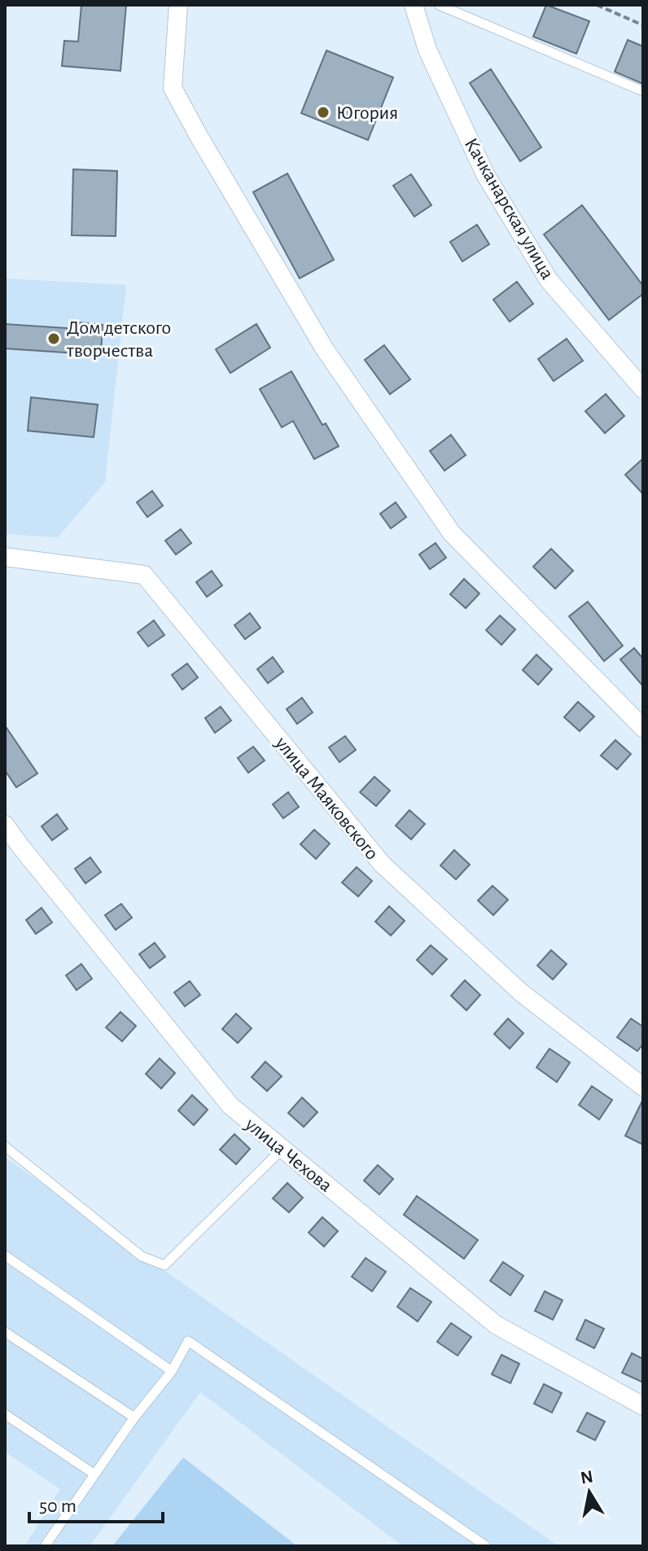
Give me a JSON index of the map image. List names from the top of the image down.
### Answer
{
  "streets": {
    "street": ["Качканарская улица", "улица Маяковского", "улица Чехова"]
  },
  "places": ["Югория", "Дом детского творчества"],
  "scale_bar": "50 m",
  "north": "top"
}
